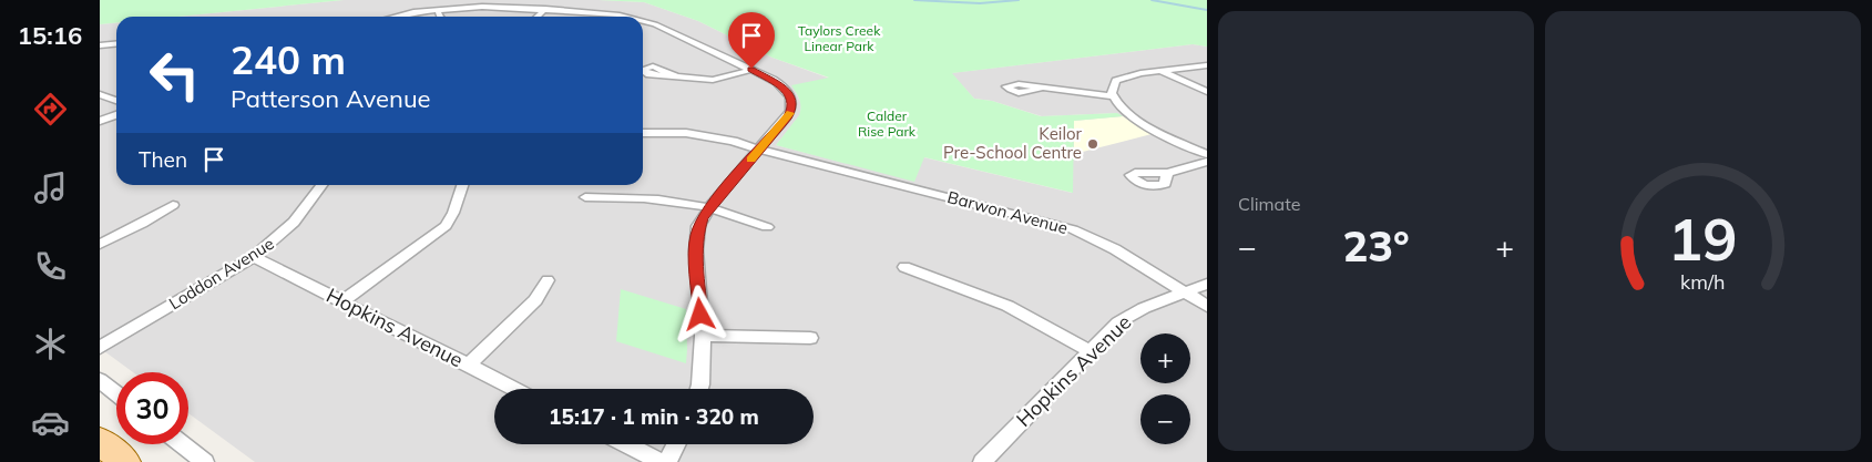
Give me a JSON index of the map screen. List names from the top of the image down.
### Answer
{
  "streets": {
    "street": ["Barwon Avenue", "Loddon Avenue", "Hopkins Avenue"]
  },
  "crossings": [
    ["Barwon Avenue", "Hopkins Avenue"],
    ["Loddon Avenue", "Hopkins Avenue"]
  ],
  "parks": ["Taylors Creek Linear Park", "Calder Rise Park"],
  "places": ["Keilor Pre-School Centre"],
  "page": {
    "tabs": "15:16",
    "tile": "Climate",
    "turn": ["240 m", "Patterson Avenue"],
    "then": "Then",
    "heat": ["−", "23°", "+"],
    "map_buttons": ["+", "−"],
    "limit": "30",
    "trip": "15:17 · 1 min · 320 m",
    "gauge": ["19", "km/h"]
  }
}
